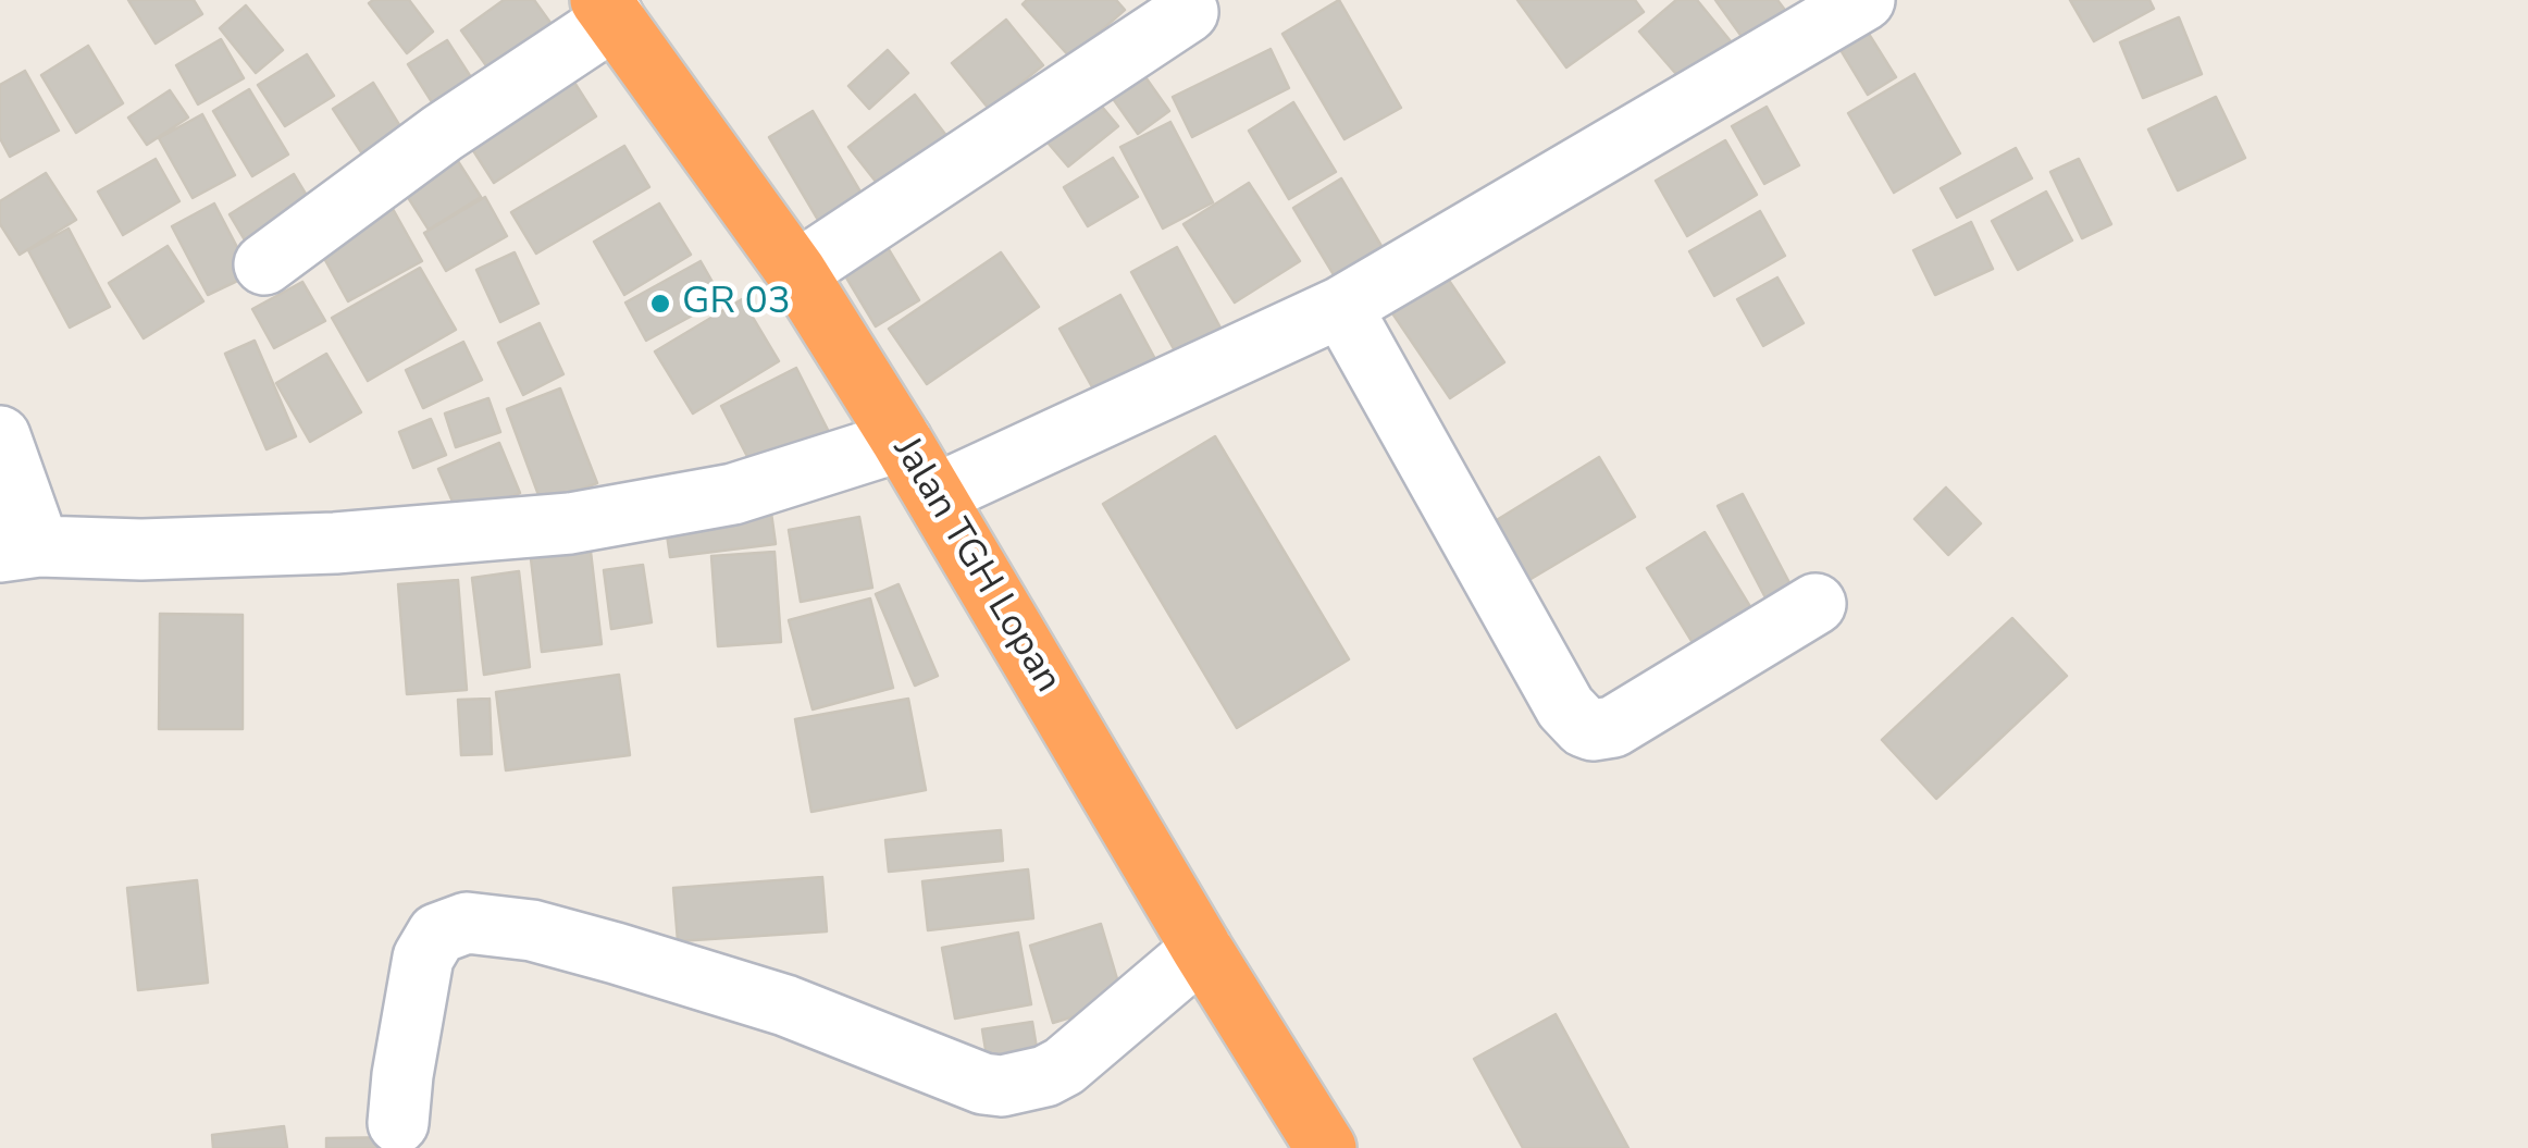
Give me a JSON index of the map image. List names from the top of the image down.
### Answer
{
  "streets": {
    "highway": ["Jalan TGH Lopan"]
  },
  "places": ["GR 03"]
}
